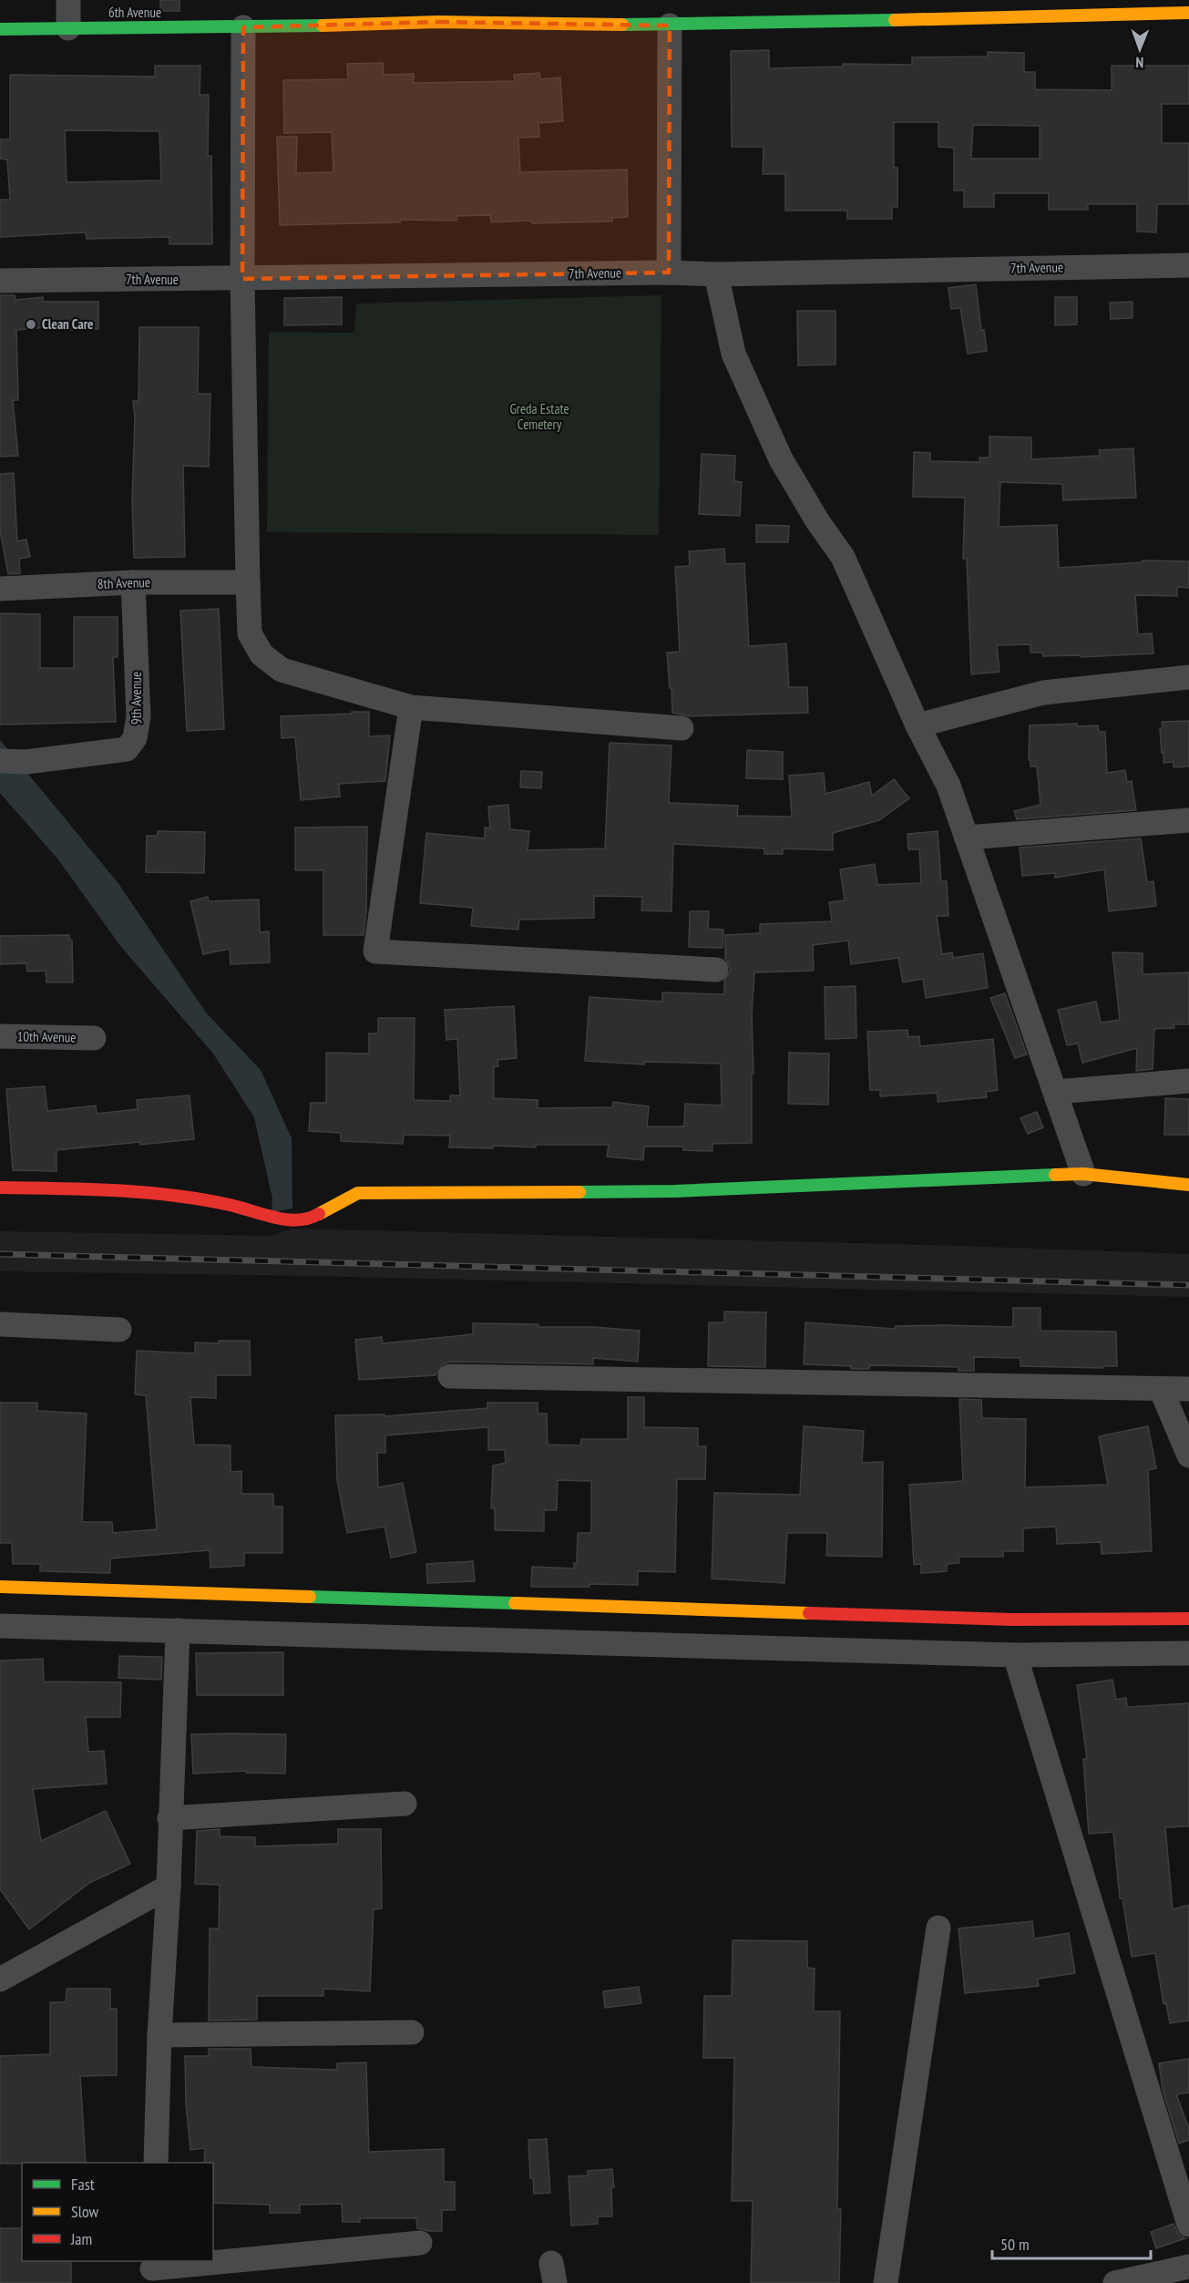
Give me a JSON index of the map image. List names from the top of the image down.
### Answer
{
  "streets": {
    "street": [
      "6th Avenue",
      "7th Avenue",
      "8th Avenue",
      "9th Avenue",
      "10th Avenue"
    ]
  },
  "crossings": [
    ["8th Avenue", "9th Avenue"]
  ],
  "parks": ["Greda Estate Cemetery"],
  "places": ["Clean Care"],
  "legend": ["Fast", "Slow", "Jam"],
  "scale_bar": "50 m",
  "north": "bottom"
}
